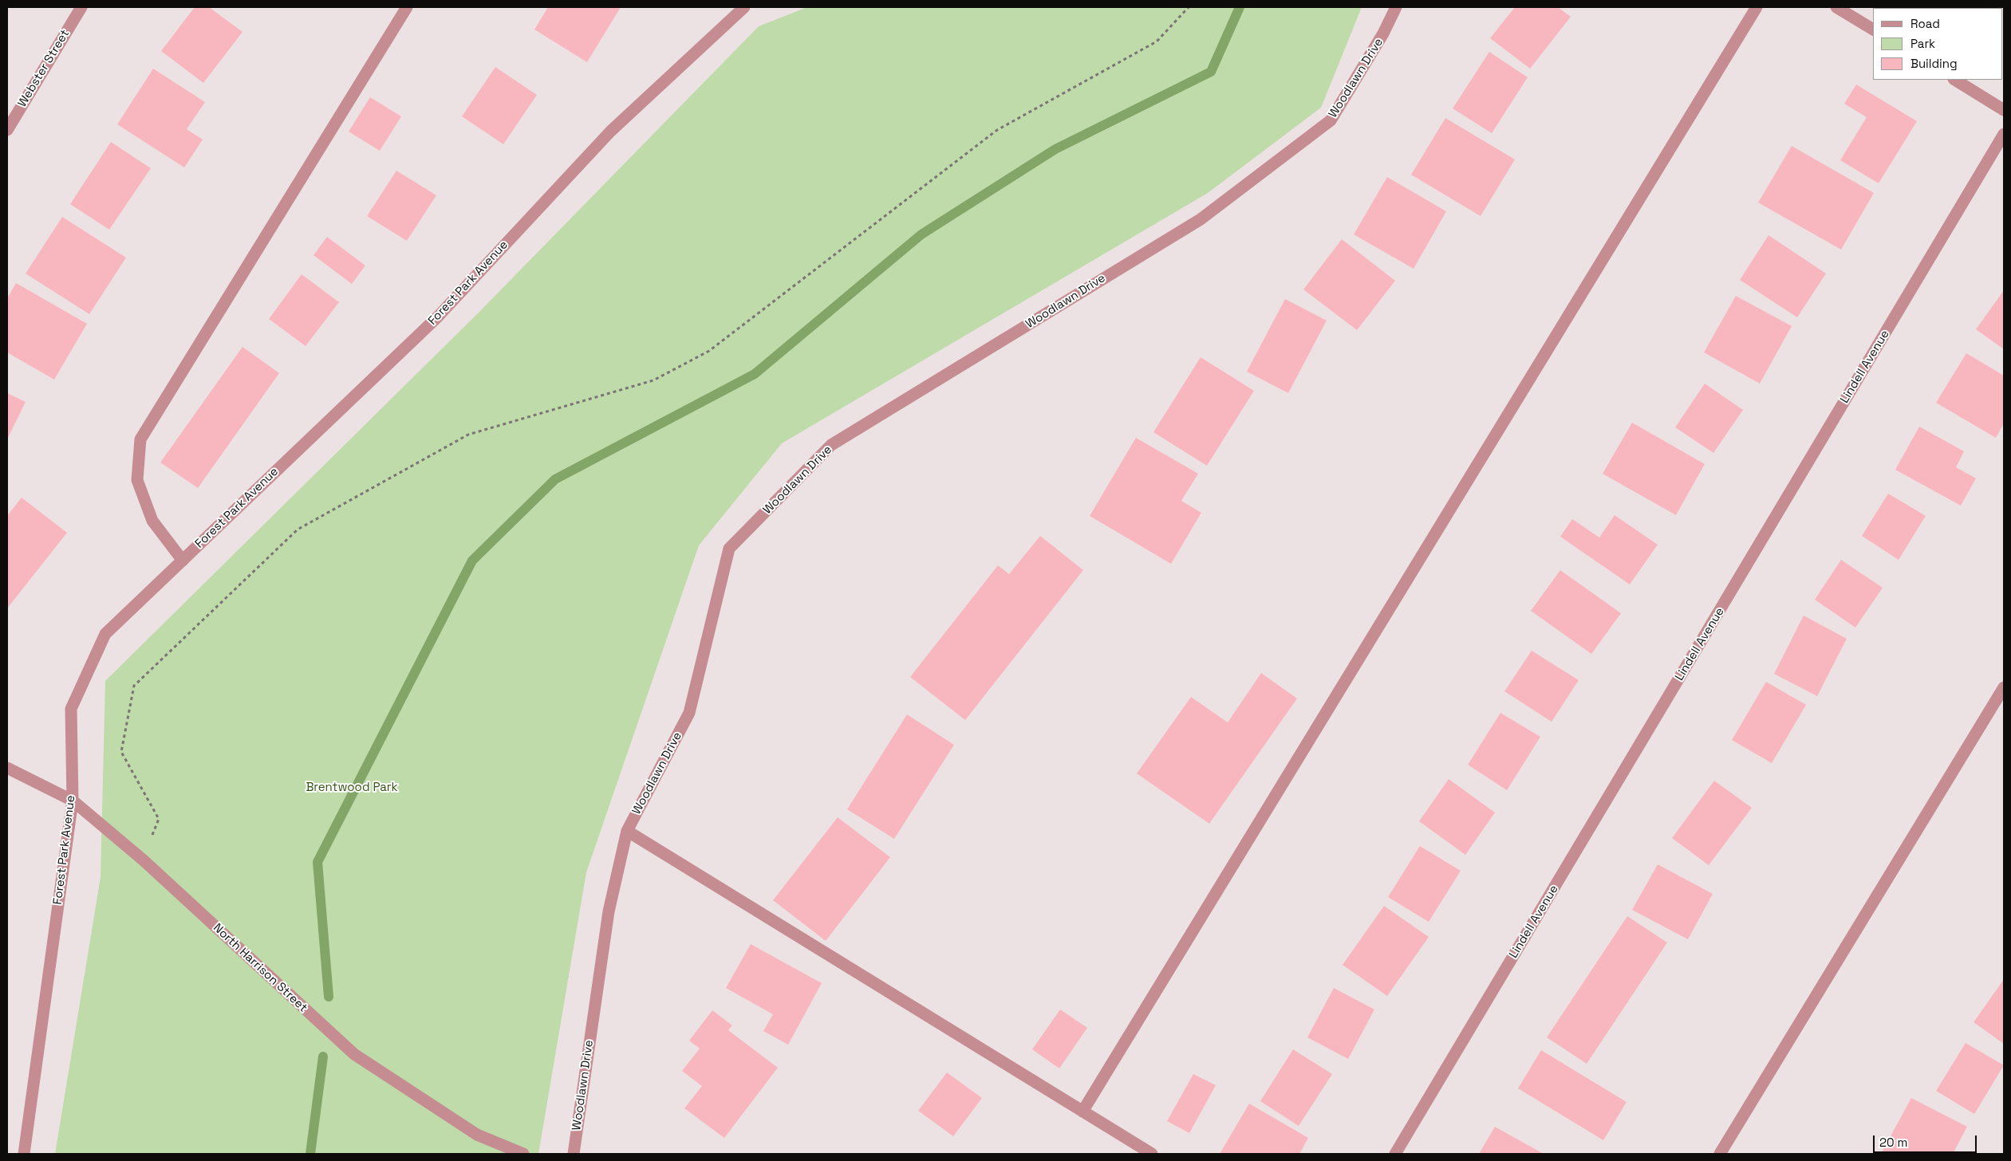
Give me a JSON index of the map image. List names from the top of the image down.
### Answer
{
  "streets": {
    "street": [
      "Webster Street",
      "Woodlawn Drive",
      "Forest Park Avenue",
      "Lindell Avenue",
      "North Harrison Street"
    ]
  },
  "crossings": [
    ["Forest Park Avenue", "North Harrison Street"]
  ],
  "parks": ["Brentwood Park"],
  "legend": ["Road", "Park", "Building"],
  "scale_bar": "20 m"
}
